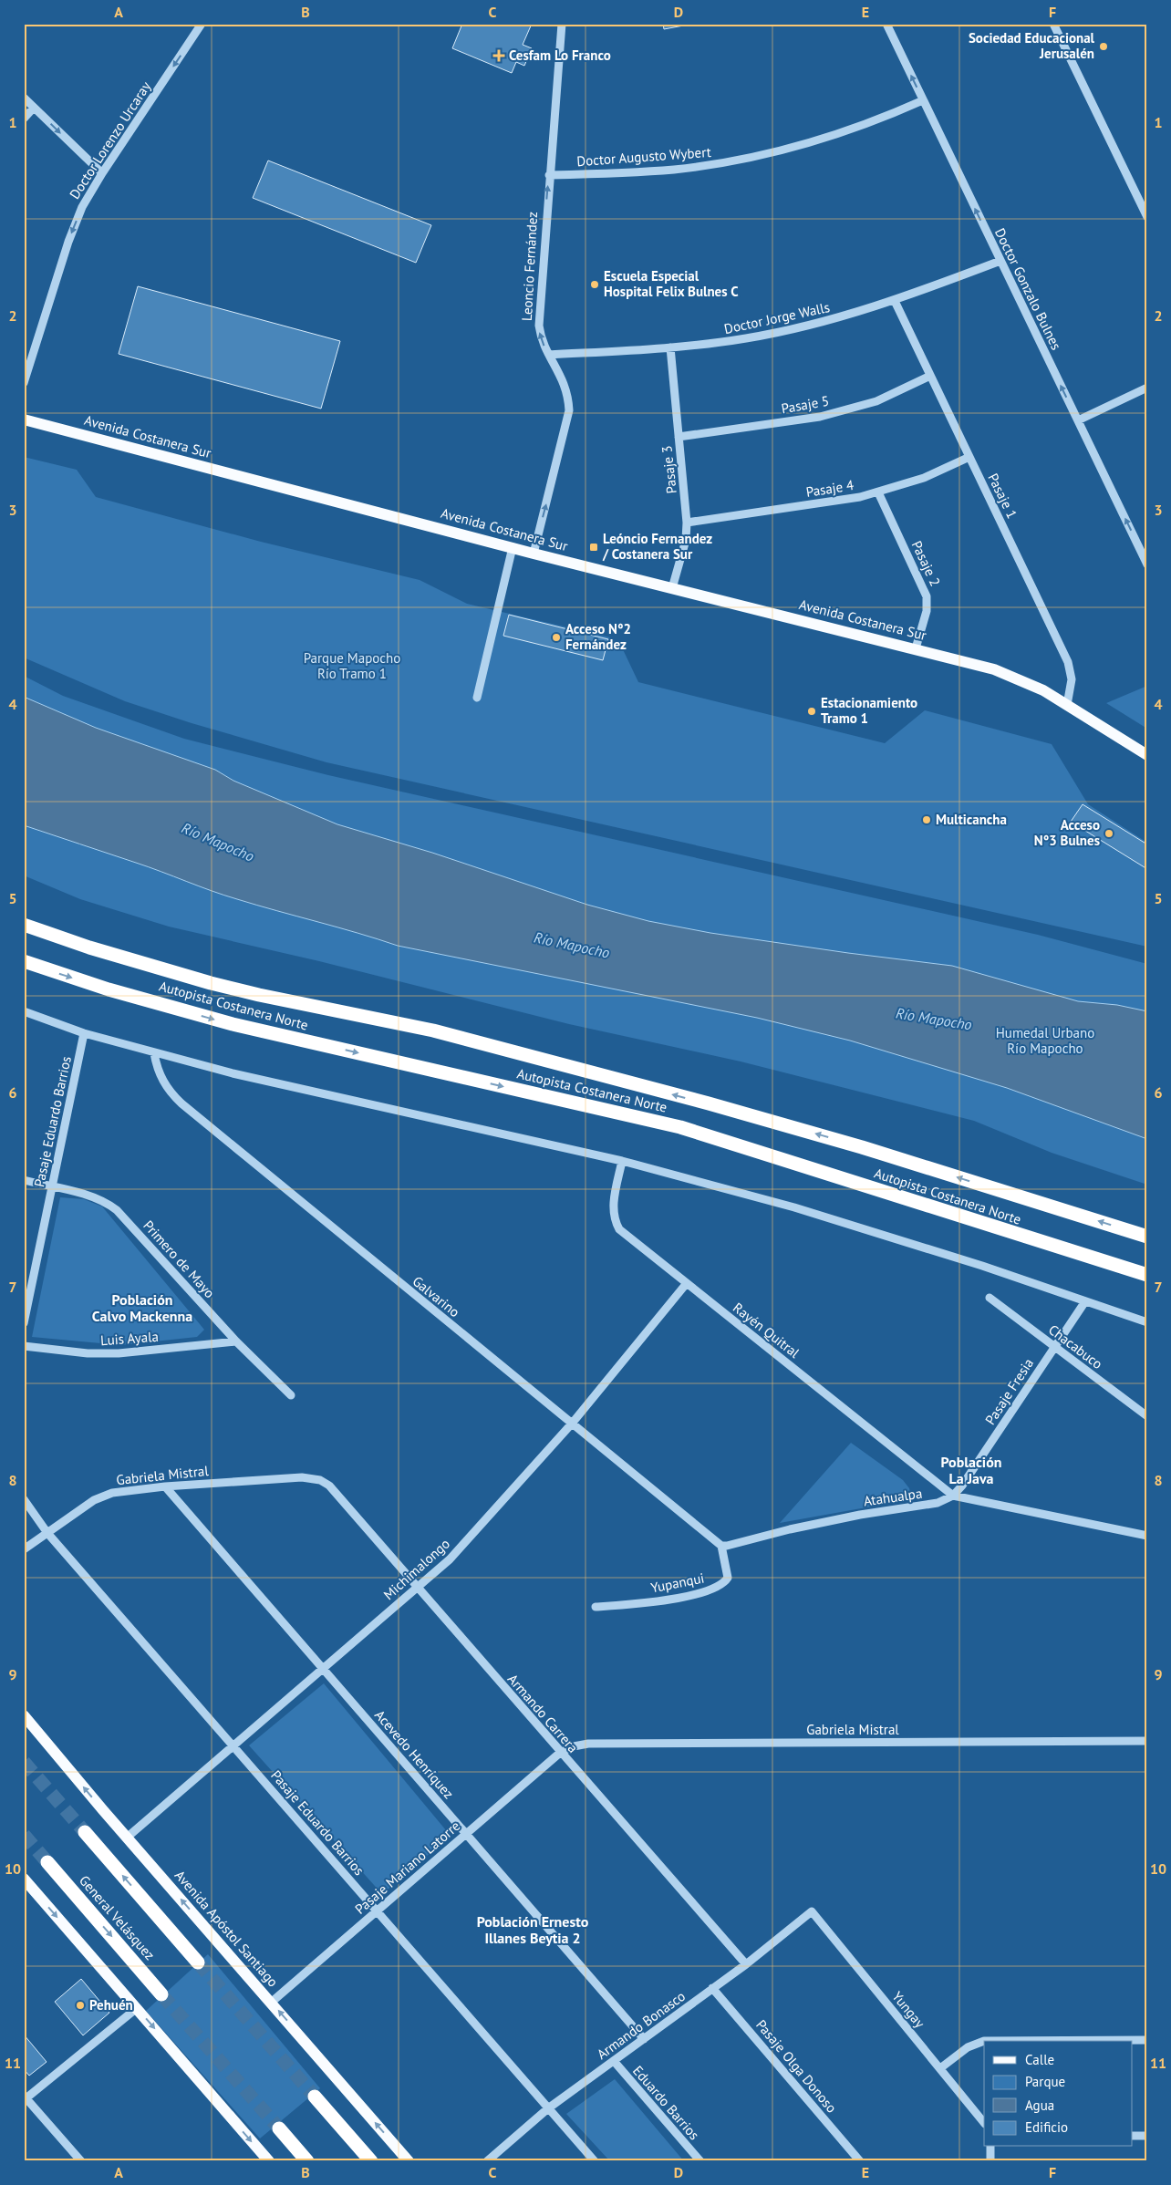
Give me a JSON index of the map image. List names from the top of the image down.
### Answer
{
  "streets": {
    "highway": ["Autopista Costanera Norte", "General Velásquez"],
    "main road": ["Avenida Costanera Sur", "Avenida Apóstol Santiago"],
    "street": [
      "Doctor Lorenzo Urcaray",
      "Doctor Augusto Wybert",
      "Leoncio Fernández",
      "Doctor Gonzalo Bulnes",
      "Doctor Jorge Walls",
      "Pasaje 5",
      "Pasaje 3",
      "Pasaje 4",
      "Pasaje 1",
      "Pasaje 2",
      "Pasaje Eduardo Barrios",
      "Primero de Mayo",
      "Galvarino",
      "Rayén Quitral",
      "Luis Ayala",
      "Chacabuco",
      "Pasaje Fresia",
      "Gabriela Mistral",
      "Atahualpa",
      "Michimalongo",
      "Yupanqui",
      "Armando Carrera",
      "Acevedo Henríquez",
      "Pasaje Mariano Latorre",
      "Yungay",
      "Armando Bonasco",
      "Pasaje Olga Donoso",
      "Eduardo Barrios"
    ]
  },
  "crossings": [
    ["Doctor Augusto Wybert", "Leoncio Fernández"],
    ["Doctor Augusto Wybert", "Doctor Gonzalo Bulnes"],
    ["Leoncio Fernández", "Doctor Jorge Walls"],
    ["Leoncio Fernández", "Avenida Costanera Sur"],
    ["Doctor Gonzalo Bulnes", "Doctor Jorge Walls"],
    ["Doctor Jorge Walls", "Pasaje 3"],
    ["Doctor Jorge Walls", "Pasaje 1"],
    ["Pasaje 5", "Pasaje 3"],
    ["Pasaje 5", "Pasaje 1"],
    ["Avenida Costanera Sur", "Pasaje 3"],
    ["Avenida Costanera Sur", "Pasaje 1"],
    ["Avenida Costanera Sur", "Pasaje 2"],
    ["Pasaje 3", "Pasaje 4"],
    ["Pasaje 4", "Pasaje 1"],
    ["Pasaje 4", "Pasaje 2"],
    ["Pasaje Eduardo Barrios", "Primero de Mayo"],
    ["Pasaje Eduardo Barrios", "Gabriela Mistral"],
    ["Pasaje Eduardo Barrios", "Michimalongo"],
    ["Pasaje Eduardo Barrios", "Pasaje Mariano Latorre"],
    ["Pasaje Eduardo Barrios", "Armando Bonasco"],
    ["Primero de Mayo", "Luis Ayala"],
    ["Galvarino", "Atahualpa"],
    ["Galvarino", "Michimalongo"],
    ["Galvarino", "Yupanqui"],
    ["Rayén Quitral", "Pasaje Fresia"],
    ["Rayén Quitral", "Atahualpa"],
    ["Rayén Quitral", "Michimalongo"],
    ["Chacabuco", "Pasaje Fresia"],
    ["Pasaje Fresia", "Atahualpa"],
    ["Gabriela Mistral", "Armando Carrera"],
    ["Gabriela Mistral", "Acevedo Henríquez"],
    ["Gabriela Mistral", "Pasaje Mariano Latorre"],
    ["Atahualpa", "Yupanqui"],
    ["Michimalongo", "Armando Carrera"],
    ["Michimalongo", "Acevedo Henríquez"],
    ["Michimalongo", "Avenida Apóstol Santiago"],
    ["Armando Carrera", "Pasaje Mariano Latorre"],
    ["Armando Carrera", "Armando Bonasco"],
    ["Acevedo Henríquez", "Pasaje Mariano Latorre"],
    ["Acevedo Henríquez", "Armando Bonasco"],
    ["Pasaje Mariano Latorre", "Avenida Apóstol Santiago"],
    ["Yungay", "Armando Bonasco"],
    ["Armando Bonasco", "Pasaje Olga Donoso"],
    ["Armando Bonasco", "Eduardo Barrios"]
  ],
  "one_way": [
    "Doctor Lorenzo Urcaray",
    "Leoncio Fernández",
    "Doctor Gonzalo Bulnes",
    "Avenida Apóstol Santiago"
  ],
  "districts": ["Población Calvo Mackenna", "Población La Java", "Población Ernesto Illanes Beytia 2"],
  "water": ["Río Mapocho"],
  "parks": ["Parque Mapocho Río Tramo 1", "Humedal Urbano Río Mapocho"],
  "places": {
    "other": [
      "Sociedad Educacional Jerusalén",
      "Escuela Especial Hospital Felix Bulnes C",
      "Acceso N°2 Fernández",
      "Estacionamiento Tramo 1",
      "Multicancha",
      "Acceso N°3 Bulnes",
      "Pehuén"
    ],
    "health": ["Cesfam Lo Franco"],
    "transit": ["Leóncio Fernandez / Costanera Sur"]
  },
  "legend": [
    "Calle",
    "Parque",
    "Agua",
    "Edificio"
  ],
  "grid": {
    "columns": [
      "A",
      "B",
      "C",
      "D",
      "E",
      "F"
    ],
    "rows": [
      "1",
      "2",
      "3",
      "4",
      "5",
      "6",
      "7",
      "8",
      "9",
      "10",
      "11"
    ]
  }
}
